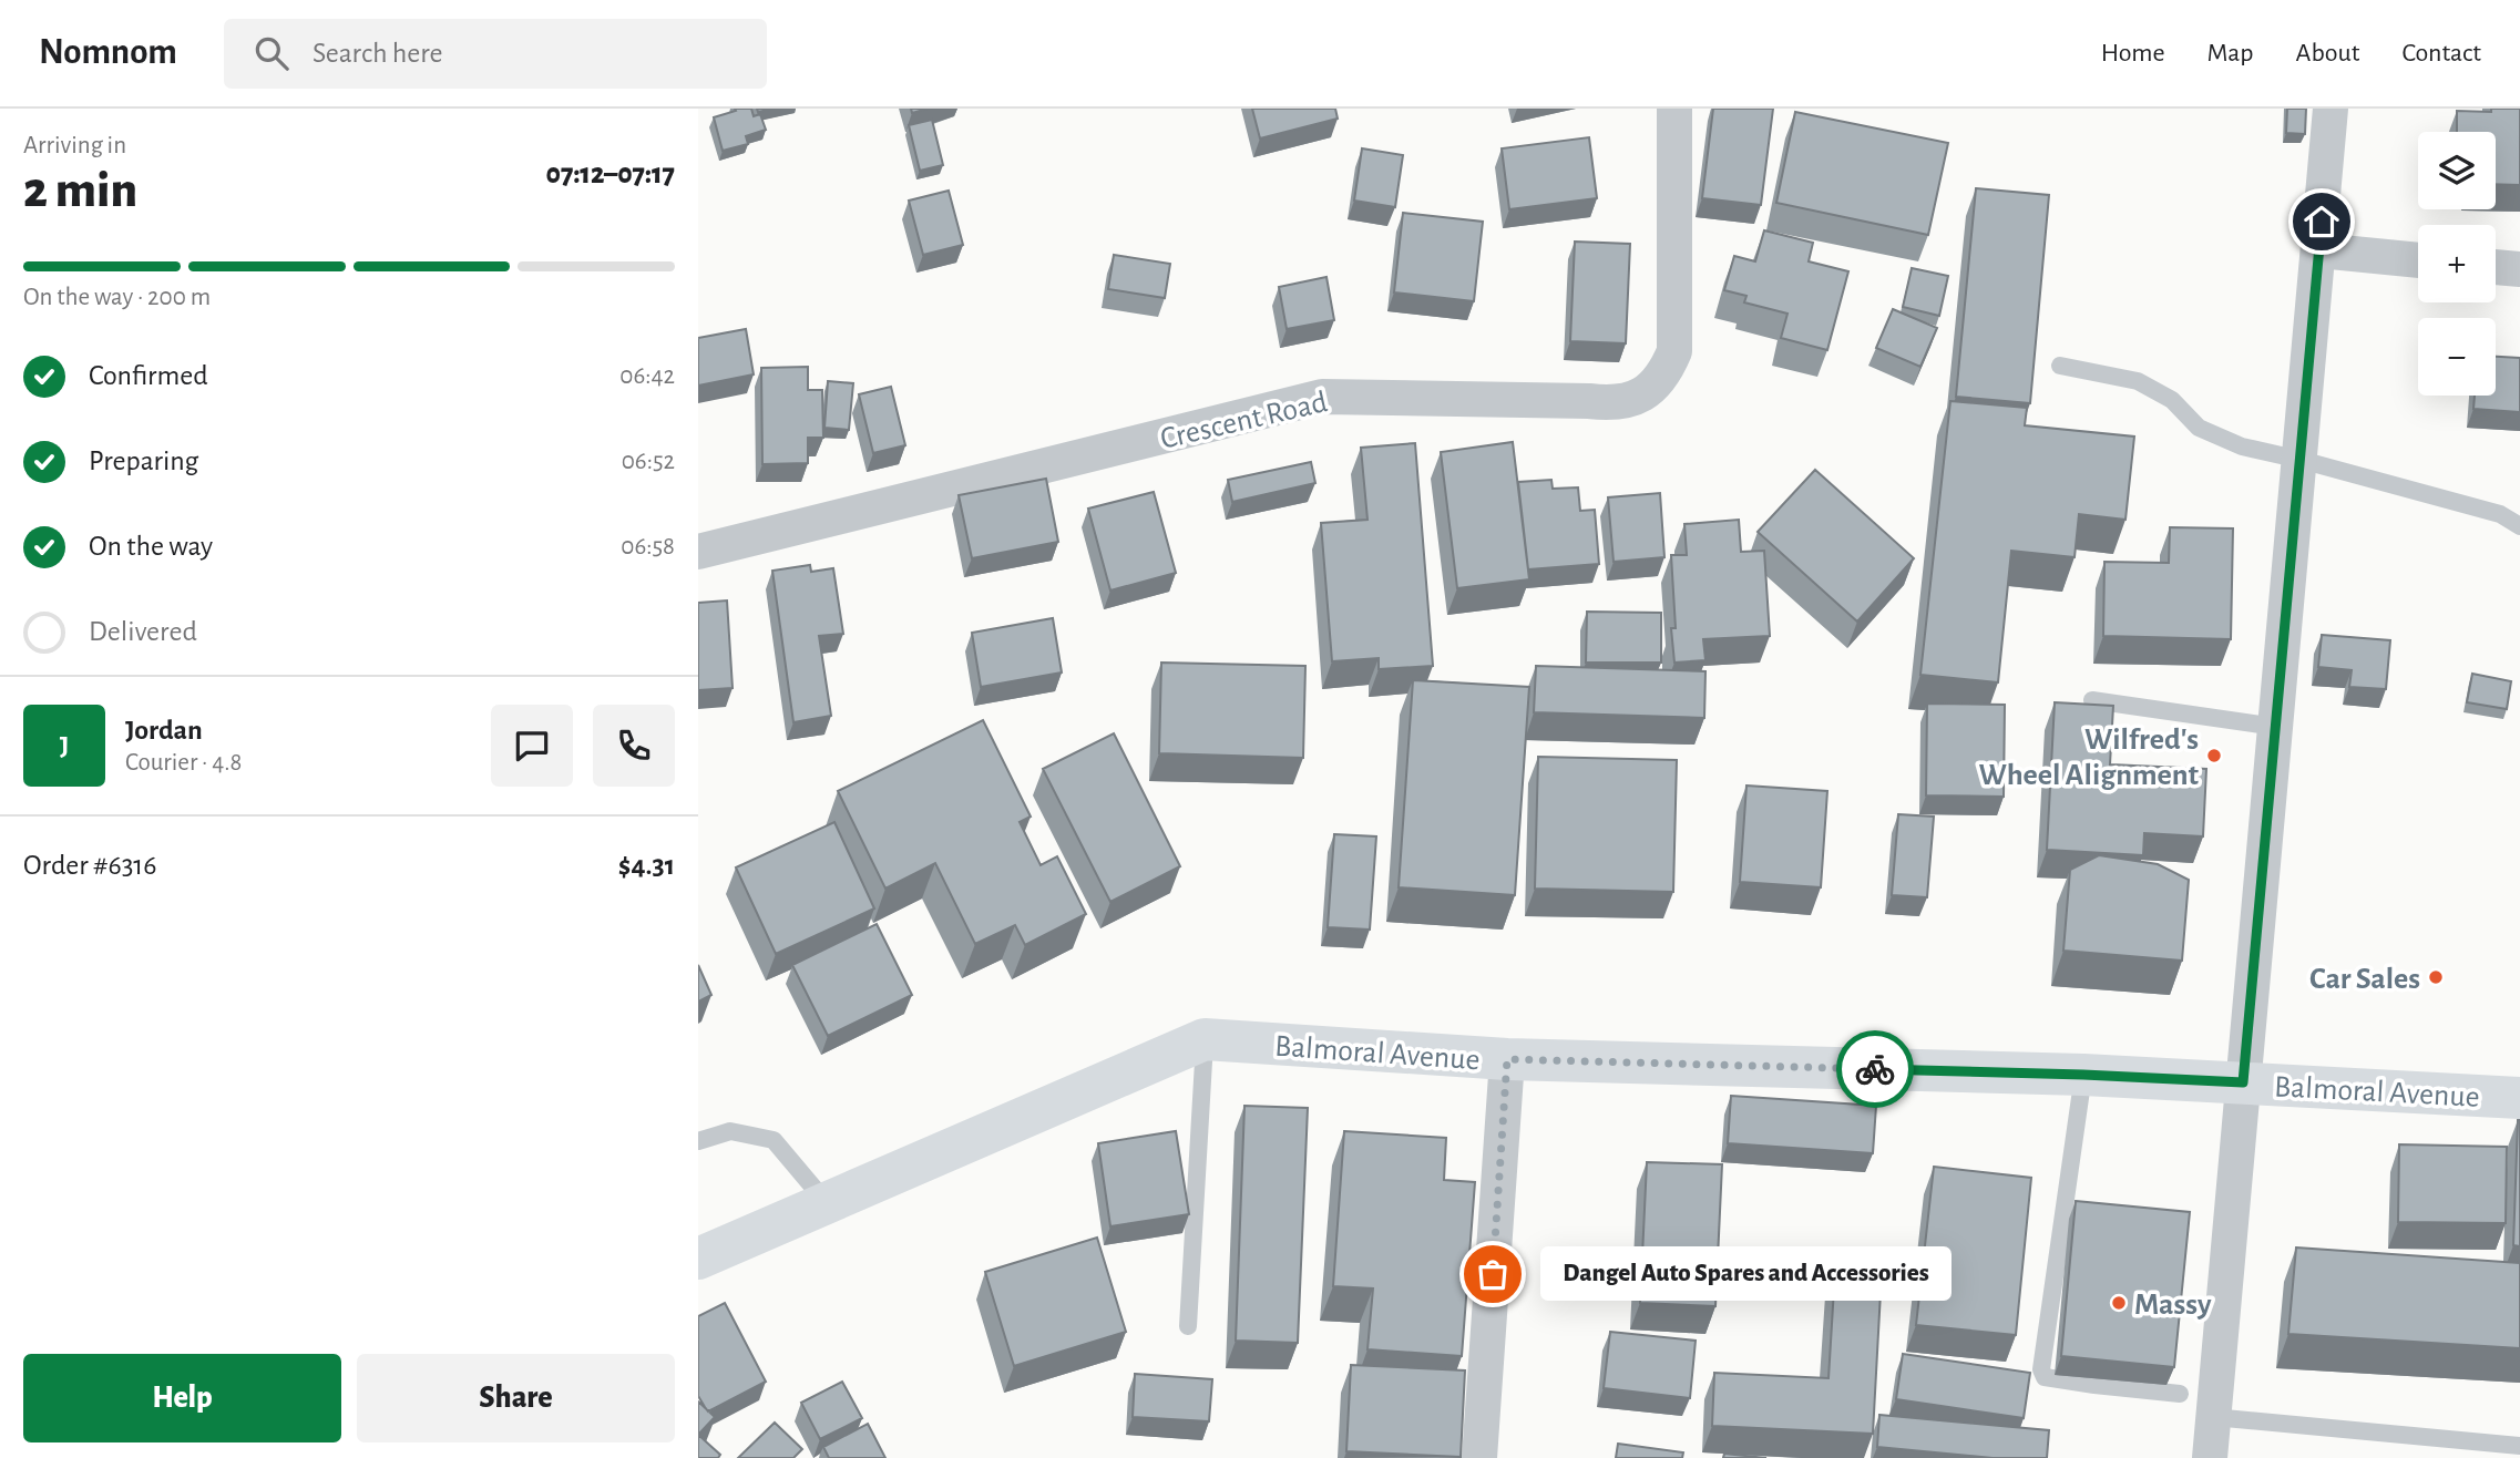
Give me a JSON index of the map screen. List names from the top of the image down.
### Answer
{
  "streets": {
    "main road": ["Balmoral Avenue"],
    "street": ["Crescent Road"]
  },
  "places": [
    "Wilfred's Wheel Alignment",
    "Car Sales",
    "Dangel Auto Spares and Accessories",
    "Massy"
  ],
  "page": {
    "header": "Nomnom",
    "search": "Search here",
    "nav": [
      "Home",
      "Map",
      "About",
      "Contact"
    ],
    "heading": ["2 min", "Arriving in", "07:12–07:17"],
    "panel": [
      "Jordan",
      "Courier · 4.8",
      "Order #6316",
      "$4.31"
    ],
    "map_buttons": ["+", "−"],
    "bar": "On the way · 200 m",
    "list": [
      ["Confirmed", "06:42"],
      ["Preparing", "06:52"],
      ["On the way", "06:58"],
      "Delivered"
    ],
    "round": "J",
    "bubble": "Dangel Auto Spares and Accessories",
    "buttons": ["Help", "Share"]
  }
}
